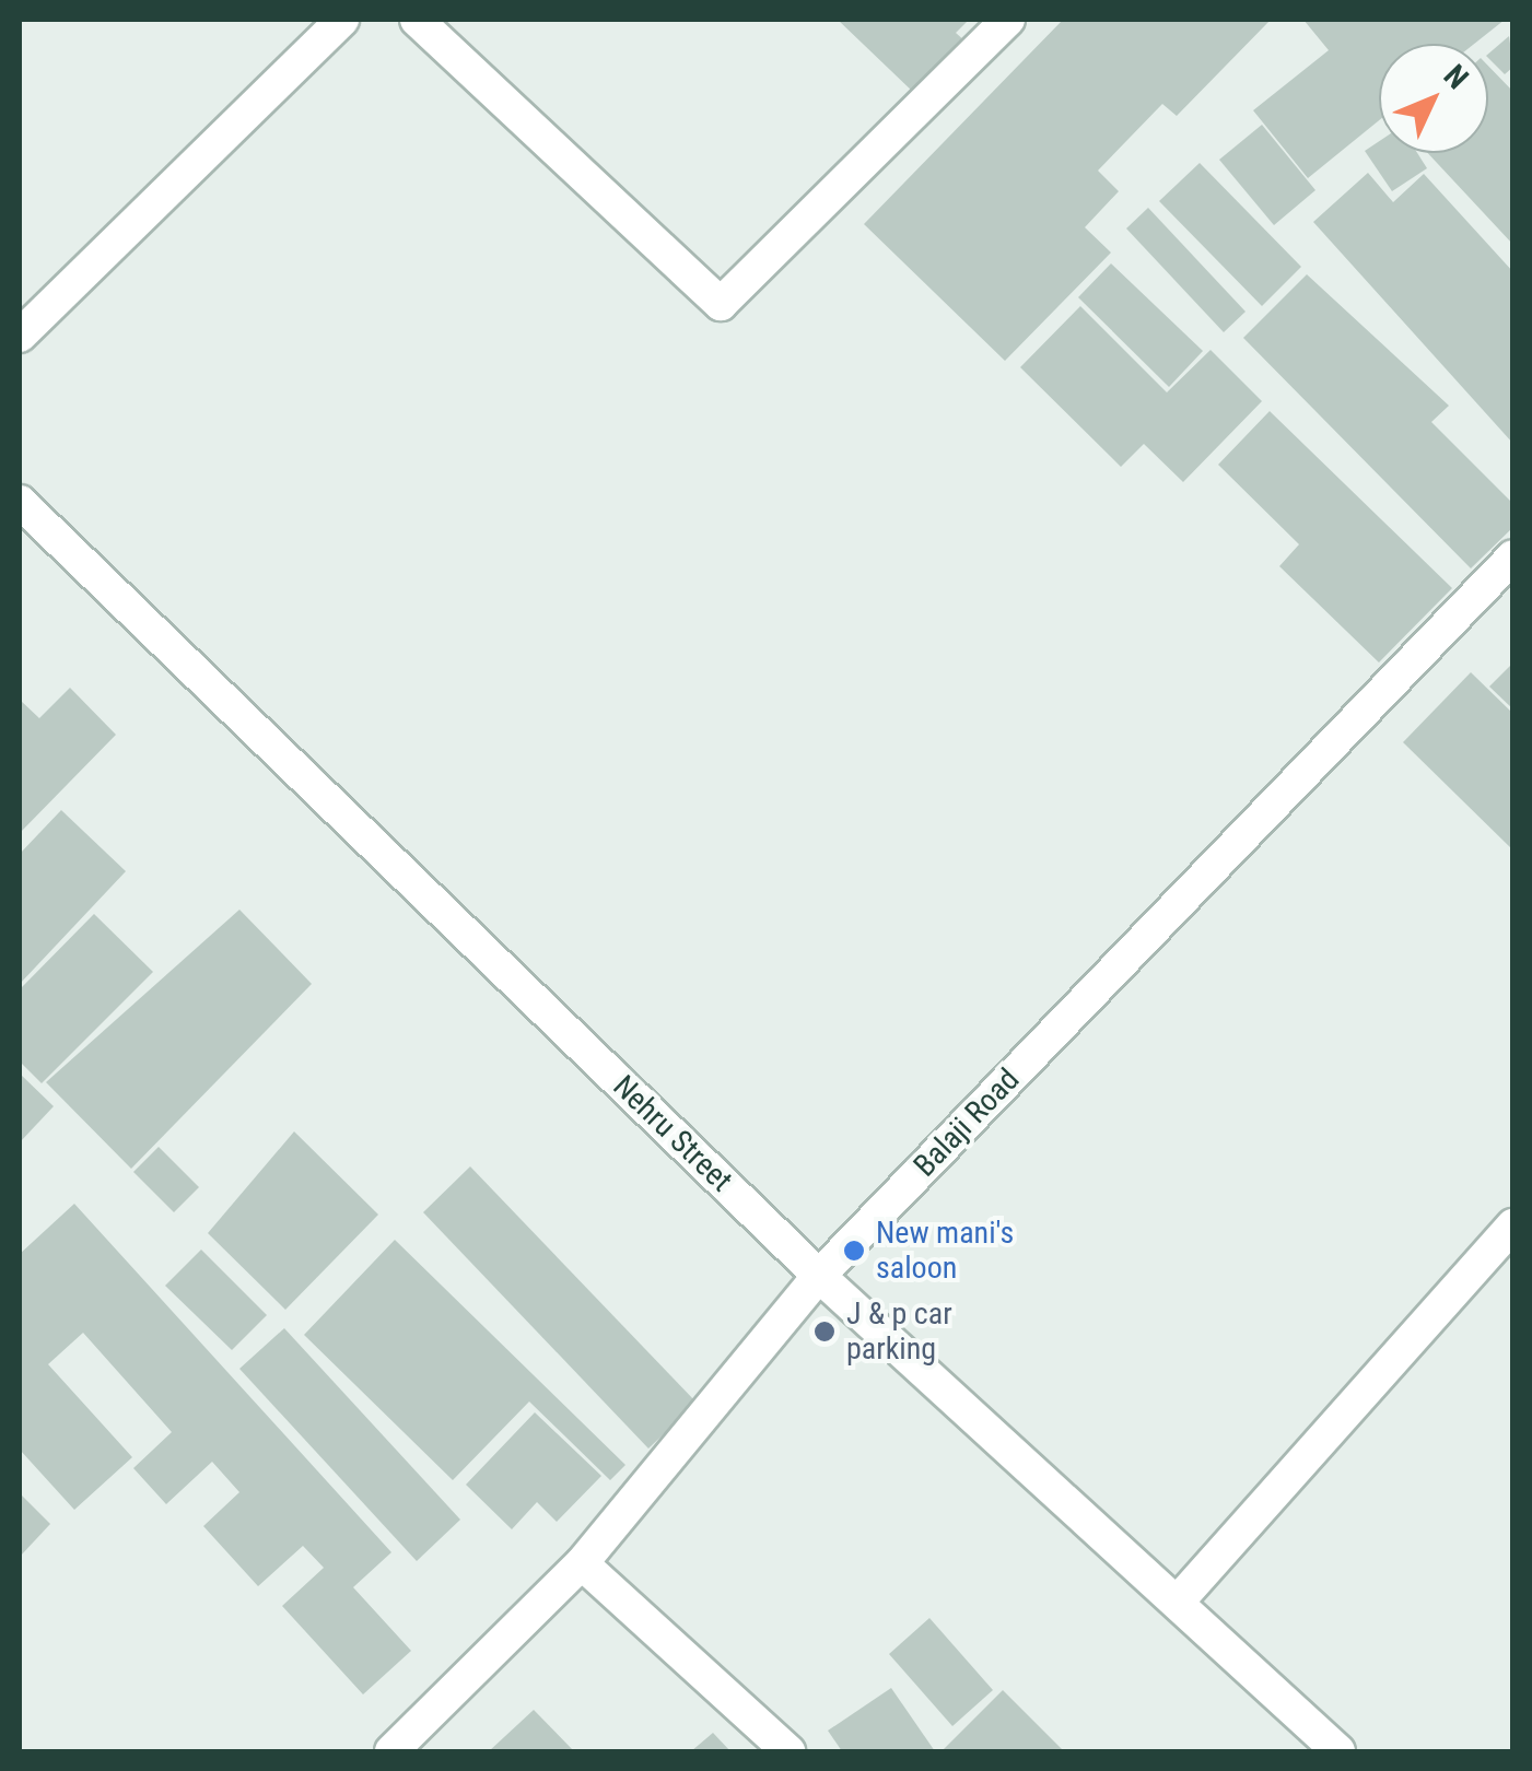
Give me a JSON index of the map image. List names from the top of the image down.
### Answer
{
  "streets": {
    "street": ["Balaji Road", "Nehru Street"]
  },
  "crossings": [
    ["Balaji Road", "Nehru Street"]
  ],
  "places": ["New mani's saloon", "J & p car parking"],
  "north": "top right"
}
